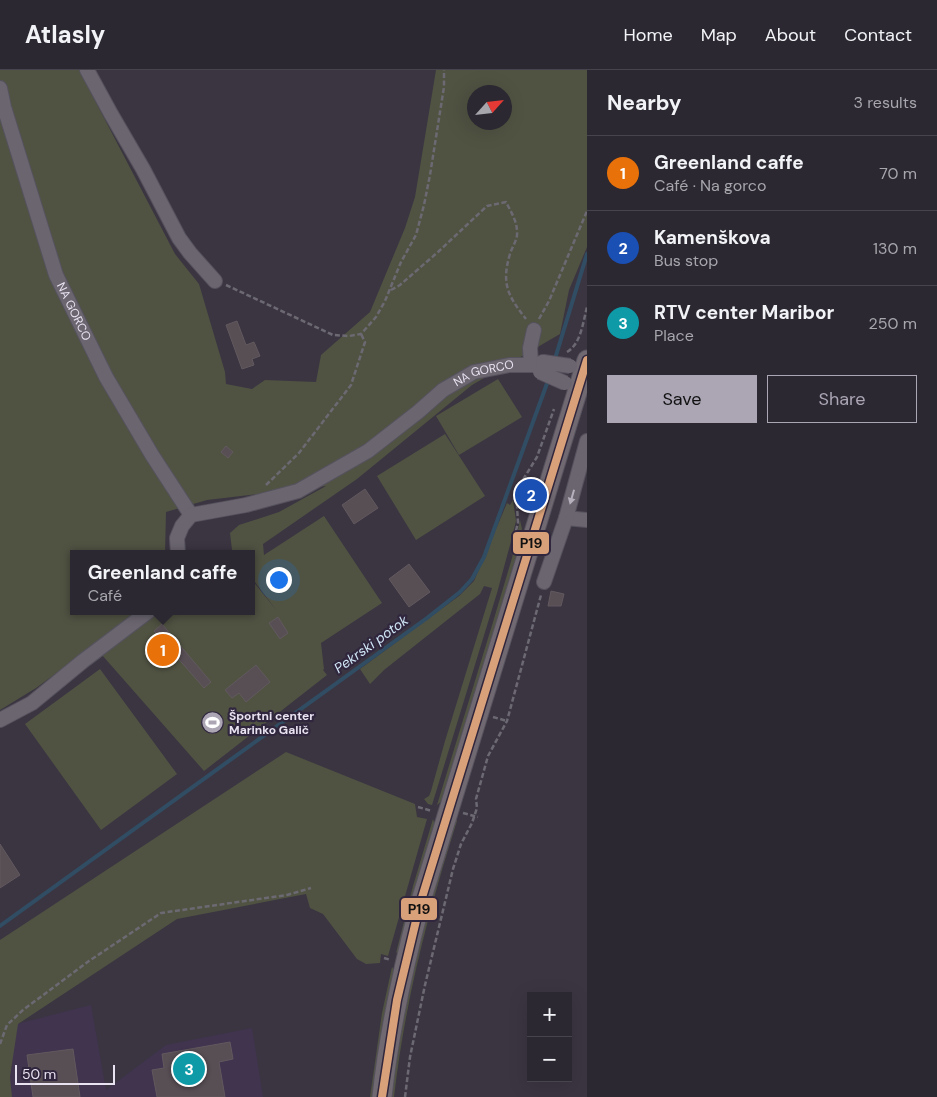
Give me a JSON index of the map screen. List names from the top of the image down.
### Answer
{
  "streets": {
    "street": ["NA GORCO"]
  },
  "water": ["Pekrski potok"],
  "places": {
    "sports": ["Športni center Marinko Galič"]
  },
  "lines": ["transit line P19"],
  "scale_bar": "50 m",
  "north": "top right",
  "page": {
    "header": "Atlasly",
    "nav": [
      "Home",
      "Map",
      "About",
      "Contact"
    ],
    "heading": ["Nearby", "3 results"],
    "list": [
      {
        "mark": "1",
        "name": "Greenland caffe",
        "note": "Café · Na gorco",
        "value": "70 m"
      },
      {
        "mark": "2",
        "name": "Kamenškova",
        "note": "Bus stop",
        "value": "130 m"
      },
      {
        "mark": "3",
        "name": "RTV center Maribor",
        "note": "Place",
        "value": "250 m"
      }
    ],
    "buttons": ["Save", "Share"],
    "pins": ["2", "1", "3"],
    "popup": ["Greenland caffe", "Café"],
    "map_buttons": ["+", "−"],
    "scale": "50 m"
  }
}
